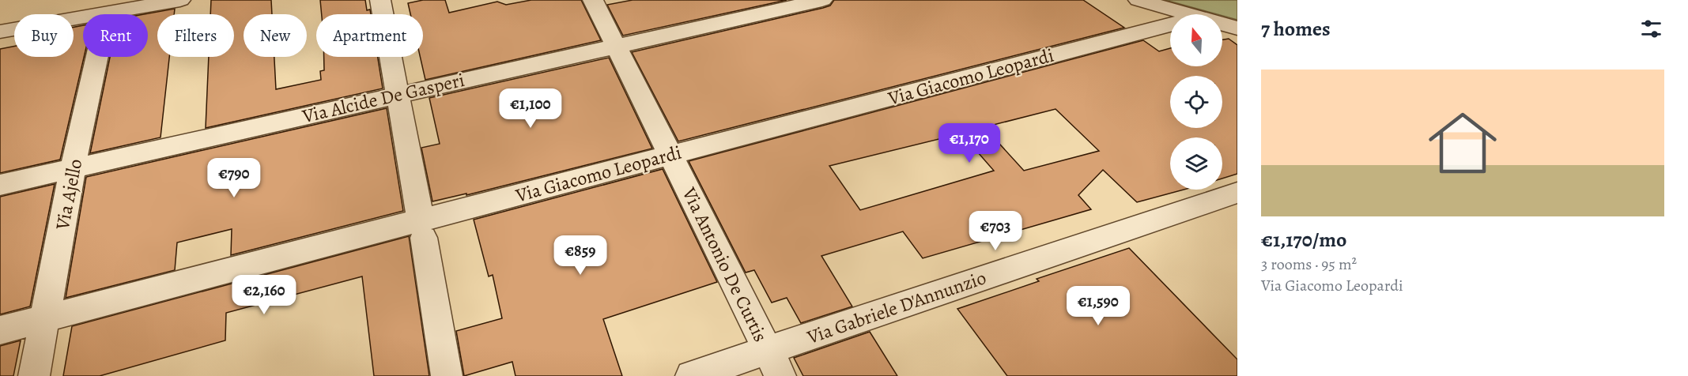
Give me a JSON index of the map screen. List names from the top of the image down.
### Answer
{
  "streets": {
    "street": [
      "Via Giacomo Leopardi",
      "Via Alcide De Gasperi",
      "Via Ajello",
      "Via Antonio De Curtis",
      "Via Gabriele D'Annunzio"
    ]
  },
  "crossings": [
    ["Via Giacomo Leopardi", "Via Ajello"],
    ["Via Giacomo Leopardi", "Via Antonio De Curtis"],
    ["Via Alcide De Gasperi", "Via Ajello"],
    ["Via Alcide De Gasperi", "Via Antonio De Curtis"],
    ["Via Antonio De Curtis", "Via Gabriele D'Annunzio"]
  ],
  "north": "top",
  "page": {
    "heading": "7 homes",
    "chip": [
      "Buy",
      "Rent",
      "Filters",
      "New",
      "Apartment"
    ],
    "list": [
      {
        "name": "€1,170/mo",
        "note": "3 rooms · 95 m² · Via Giacomo Leopardi"
      }
    ],
    "price": [
      "€1,100",
      "€1,170",
      "€790",
      "€703",
      "€859",
      "€2,160",
      "€1,590"
    ]
  }
}
